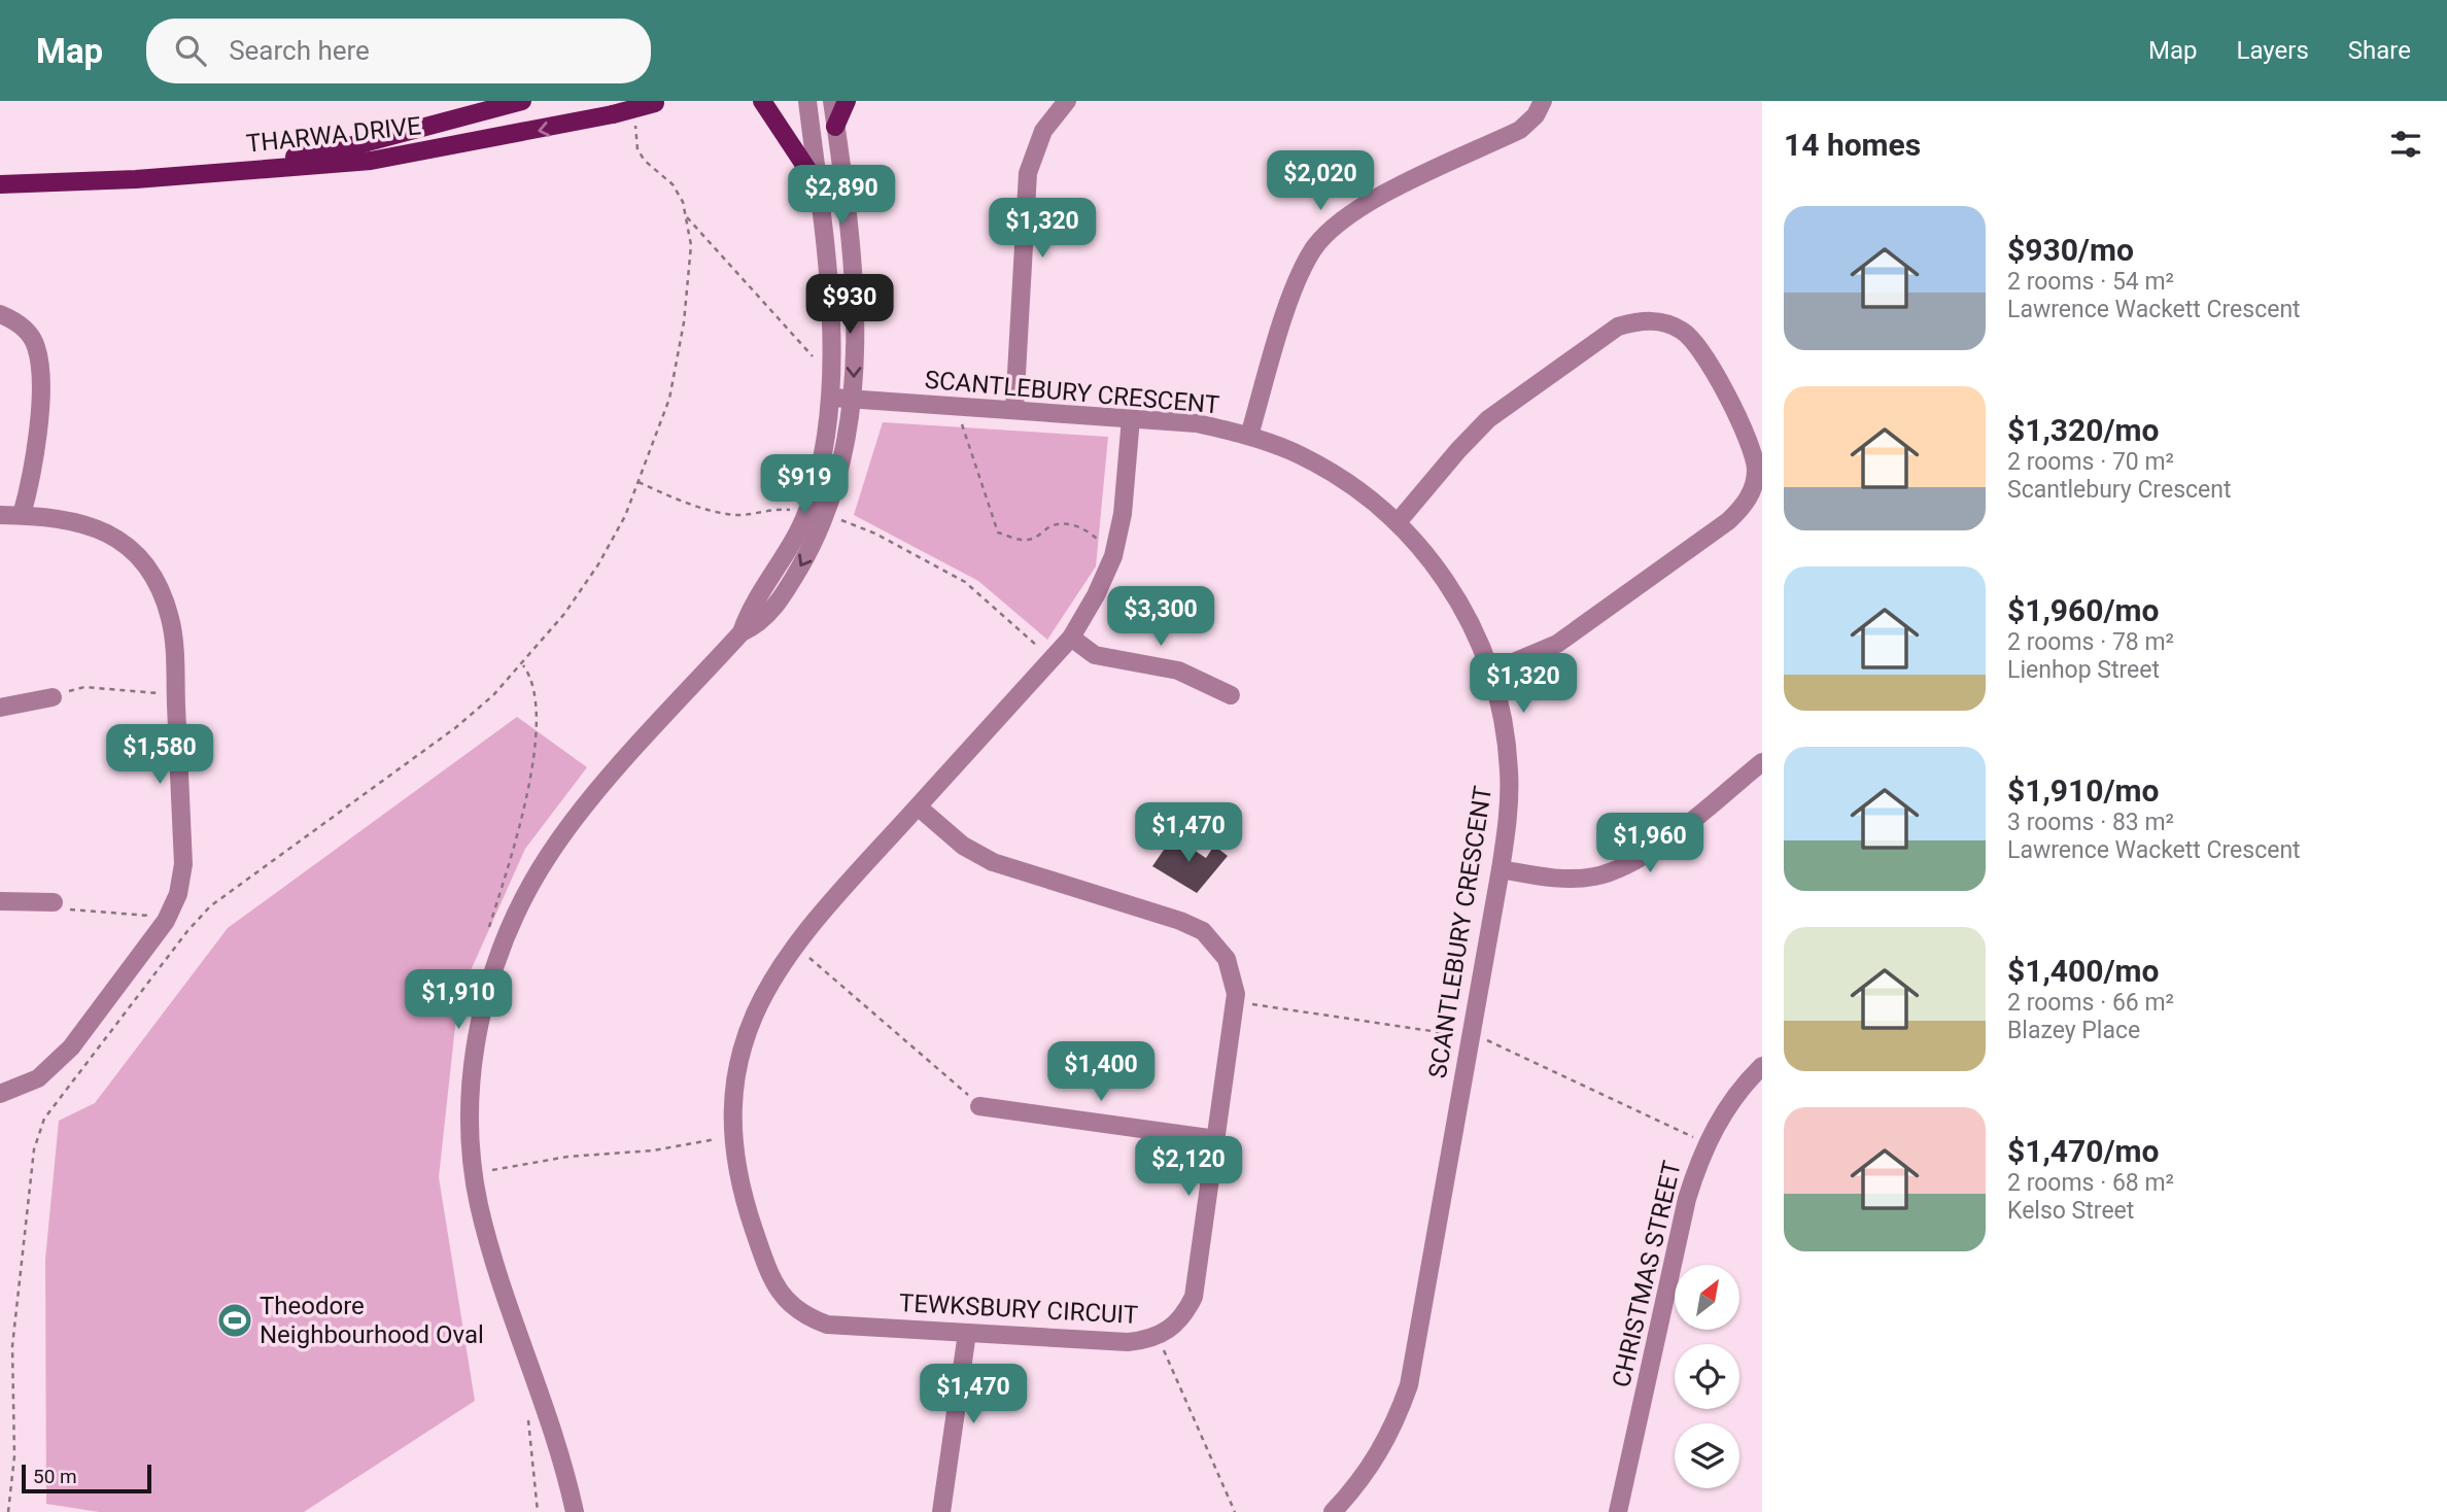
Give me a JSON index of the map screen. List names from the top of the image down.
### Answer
{
  "streets": {
    "main road": ["THARWA DRIVE"],
    "street": ["SCANTLEBURY CRESCENT", "CHRISTMAS STREET", "TEWKSBURY CIRCUIT"]
  },
  "crossings": [
    ["SCANTLEBURY CRESCENT", "TEWKSBURY CIRCUIT"]
  ],
  "places": {
    "sports": ["Theodore Neighbourhood Oval"]
  },
  "scale_bar": "50 m",
  "north": "top right",
  "page": {
    "header": "Map",
    "search": "Search here",
    "nav": ["Map", "Layers", "Share"],
    "heading": "14 homes",
    "price": [
      "$2,020",
      "$2,890",
      "$1,320",
      "$930",
      "$919",
      "$3,300",
      "$1,320",
      "$1,580",
      "$1,470",
      "$1,960",
      "$1,910",
      "$1,400",
      "$2,120",
      "$1,470"
    ],
    "list": [
      {
        "name": "$930/mo",
        "note": "2 rooms · 54 m² · Lawrence Wackett Crescent"
      },
      {
        "name": "$1,320/mo",
        "note": "2 rooms · 70 m² · Scantlebury Crescent"
      },
      {
        "name": "$1,960/mo",
        "note": "2 rooms · 78 m² · Lienhop Street"
      },
      {
        "name": "$1,910/mo",
        "note": "3 rooms · 83 m² · Lawrence Wackett Crescent"
      },
      {
        "name": "$1,400/mo",
        "note": "2 rooms · 66 m² · Blazey Place"
      },
      {
        "name": "$1,470/mo",
        "note": "2 rooms · 68 m² · Kelso Street"
      }
    ],
    "scale": "50 m"
  }
}
